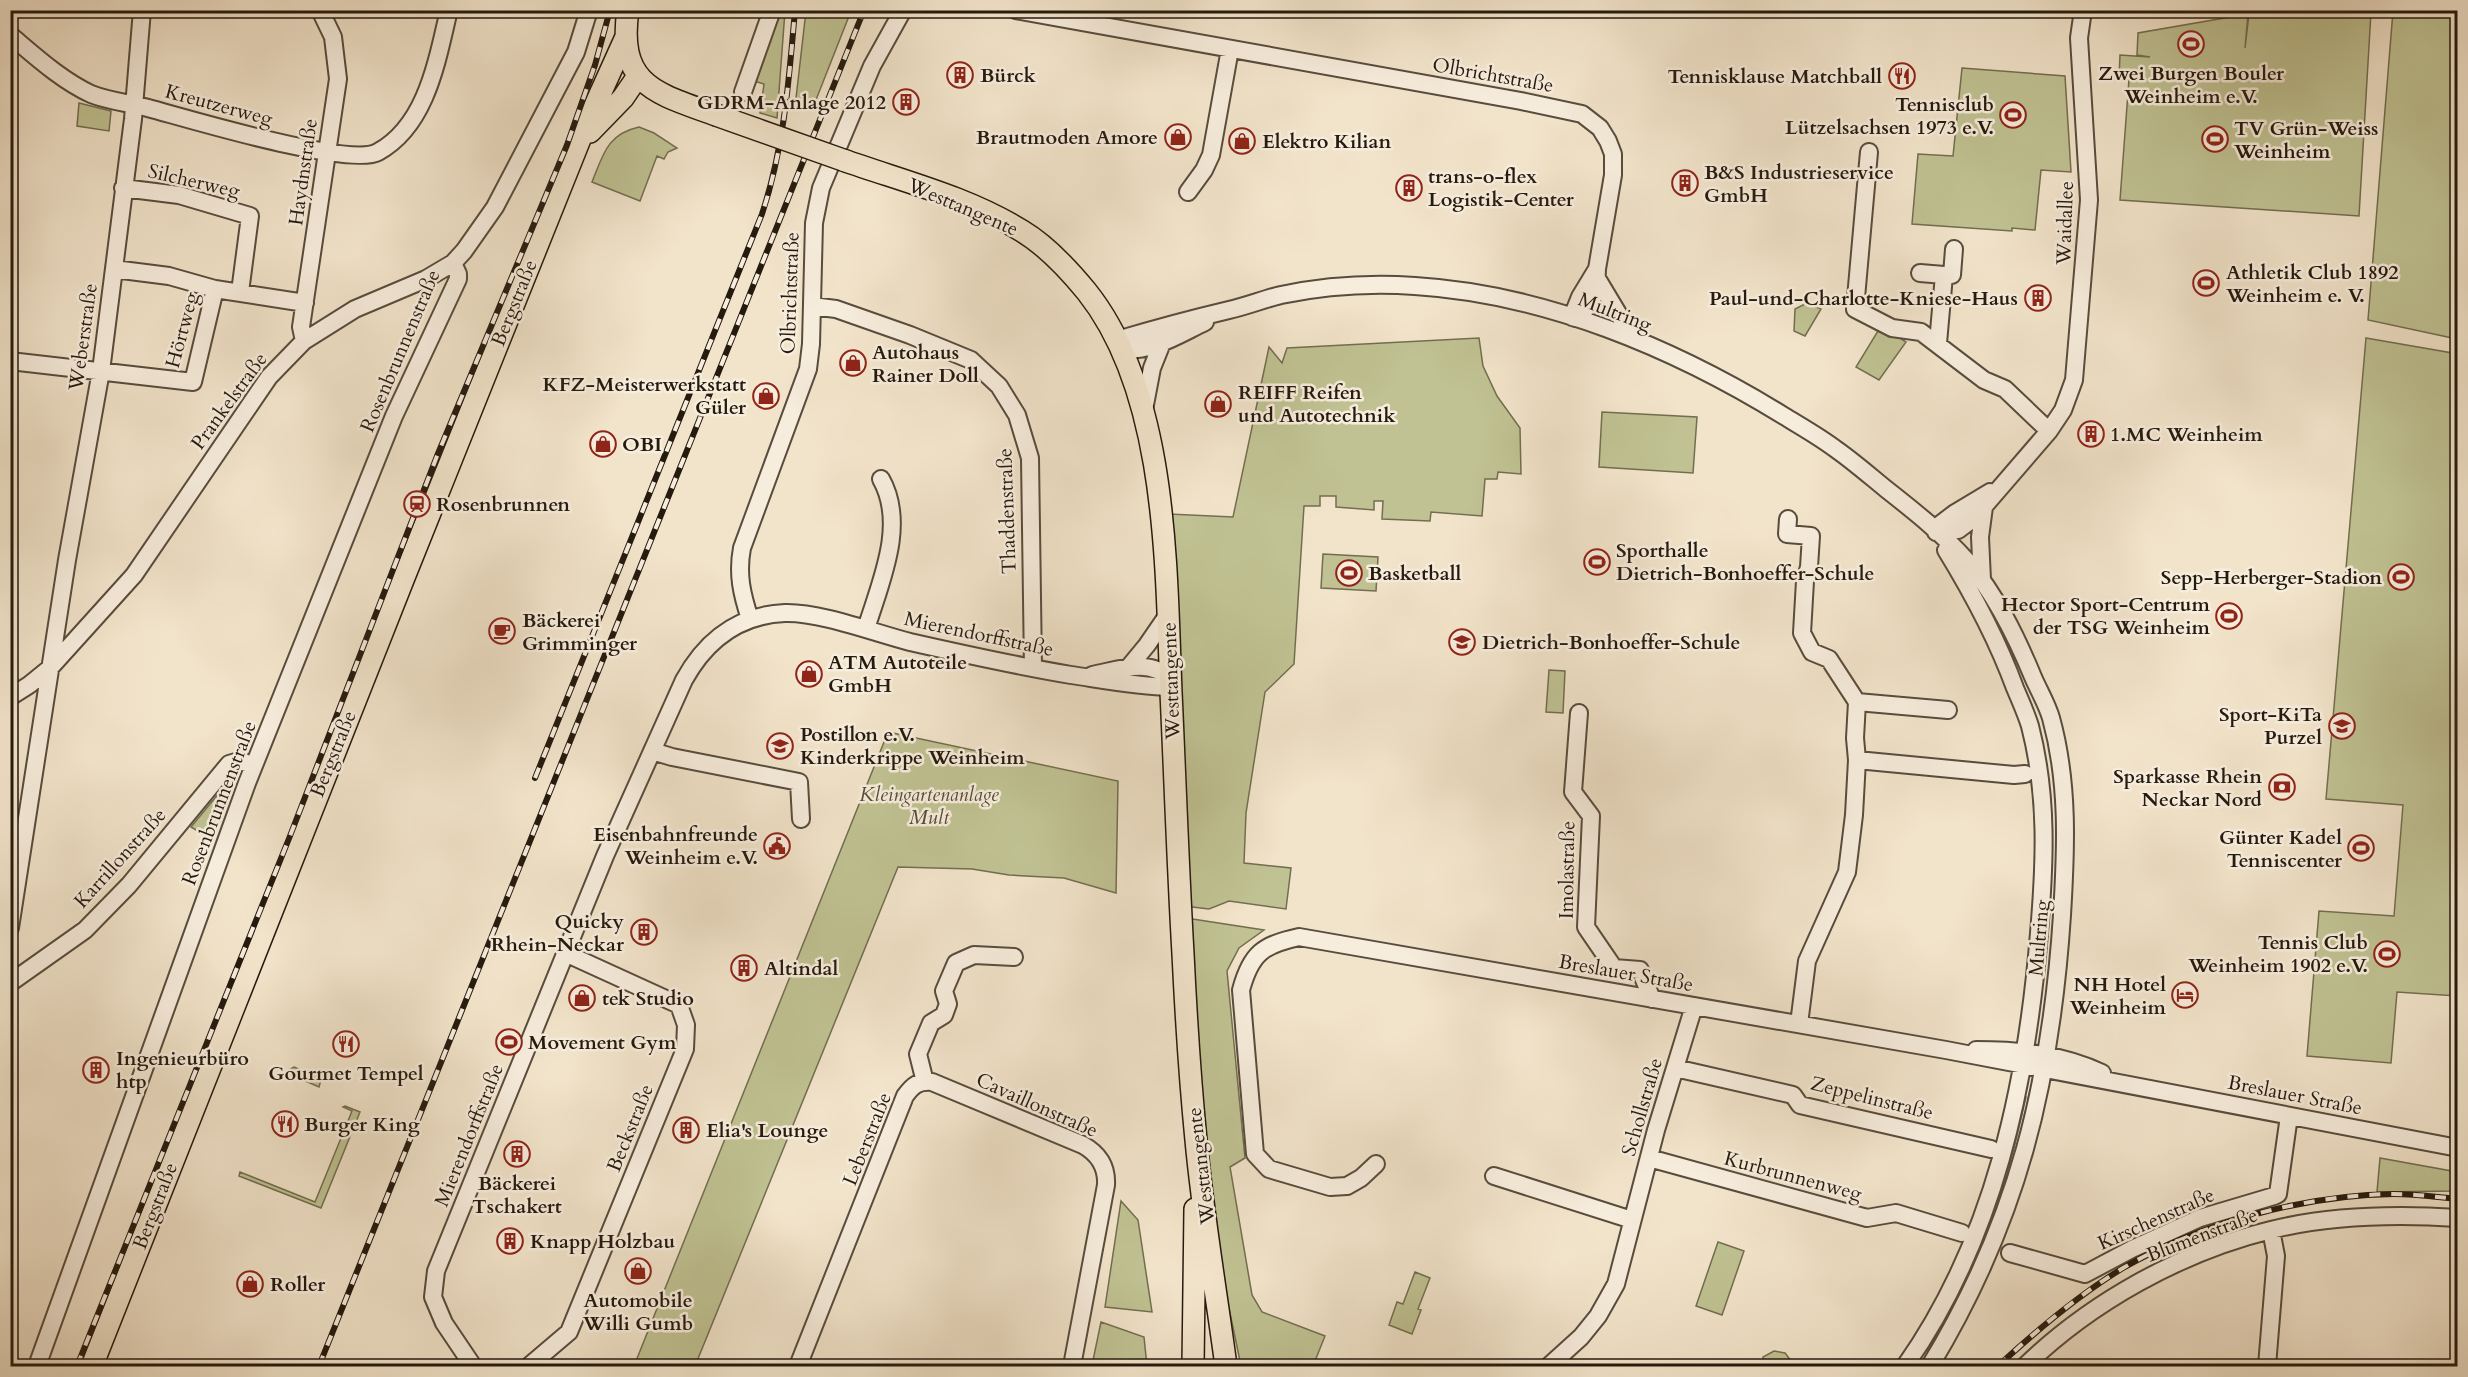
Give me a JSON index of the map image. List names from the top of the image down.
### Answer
{
  "streets": {
    "main road": ["Westtangente", "Bergstraße"],
    "street": [
      "Olbrichtstraße",
      "Kreutzerweg",
      "Haydnstraße",
      "Silcherweg",
      "Waidallee",
      "Multring",
      "Hörtweg",
      "Weberstraße",
      "Rosenbrunnenstraße",
      "Prankelstraße",
      "Thaddenstraße",
      "Mierendorffstraße",
      "Karrillonstraße",
      "Imolastraße",
      "Breslauer Straße",
      "Zeppelinstraße",
      "Cavaillonstraße",
      "Schollstraße",
      "Beckstraße",
      "Leberstraße",
      "Kurbrunnenweg",
      "Kirschenstraße",
      "Blumenstraße"
    ]
  },
  "crossings": [
    ["Olbrichtstraße", "Multring"],
    ["Olbrichtstraße", "Thaddenstraße"],
    ["Olbrichtstraße", "Mierendorffstraße"],
    ["Kreutzerweg", "Haydnstraße"],
    ["Kreutzerweg", "Weberstraße"],
    ["Haydnstraße", "Prankelstraße"],
    ["Silcherweg", "Weberstraße"],
    ["Westtangente", "Multring"],
    ["Westtangente", "Mierendorffstraße"],
    ["Waidallee", "Multring"],
    ["Multring", "Breslauer Straße"],
    ["Hörtweg", "Weberstraße"],
    ["Weberstraße", "Prankelstraße"],
    ["Rosenbrunnenstraße", "Prankelstraße"],
    ["Rosenbrunnenstraße", "Karrillonstraße"],
    ["Thaddenstraße", "Mierendorffstraße"],
    ["Mierendorffstraße", "Beckstraße"],
    ["Imolastraße", "Breslauer Straße"],
    ["Breslauer Straße", "Schollstraße"],
    ["Breslauer Straße", "Kirschenstraße"],
    ["Zeppelinstraße", "Schollstraße"],
    ["Cavaillonstraße", "Leberstraße"],
    ["Schollstraße", "Kurbrunnenweg"]
  ],
  "parks": ["Kleingartenanlage Mult"],
  "places": {
    "sports": [
      "Zwei Burgen Bouler Weinheim e.V.",
      "Tennisclub Lützelsachsen 1973 e.V.",
      "TV Grün-Weiss Weinheim",
      "Athletik Club 1892 Weinheim e. V.",
      "Sporthalle Dietrich-Bonhoeffer-Schule",
      "Basketball",
      "Sepp-Herberger-Stadion",
      "Hector Sport-Centrum der TSG Weinheim",
      "Günter Kadel Tenniscenter",
      "Tennis Club Weinheim 1902 e.V.",
      "Movement Gym"
    ],
    "building": [
      "Bürck",
      "GDRM-Anlage 2012",
      "B&S Industrieservice GmbH",
      "trans-o-flex Logistik-Center",
      "Paul-und-Charlotte-Kniese-Haus",
      "1.MC Weinheim",
      "Quicky Rhein-Neckar",
      "Altindal",
      "Ingenieurbüro htp",
      "Elia's Lounge",
      "Bäckerei Tschakert",
      "Knapp Holzbau"
    ],
    "restaurant": ["Tennisklause Matchball", "Gourmet Tempel", "Burger King"],
    "shop": [
      "Brautmoden Amore",
      "Elektro Kilian",
      "Autohaus Rainer Doll",
      "KFZ-Meisterwerkstatt Güler",
      "REIFF Reifen und Autotechnik",
      "OBI",
      "ATM Autoteile GmbH",
      "tek Studio",
      "Automobile Willi Gumb",
      "Roller"
    ],
    "station": ["Rosenbrunnen"],
    "cafe": ["Bäckerei Grimminger"],
    "school or university": ["Dietrich-Bonhoeffer-Schule", "Sport-KiTa Purzel", "Postillon e.V. Kinderkrippe Weinheim"],
    "bank": ["Sparkasse Rhein Neckar Nord"],
    "public building": ["Eisenbahnfreunde Weinheim e.V."],
    "hotel": ["NH Hotel Weinheim"]
  }
}
